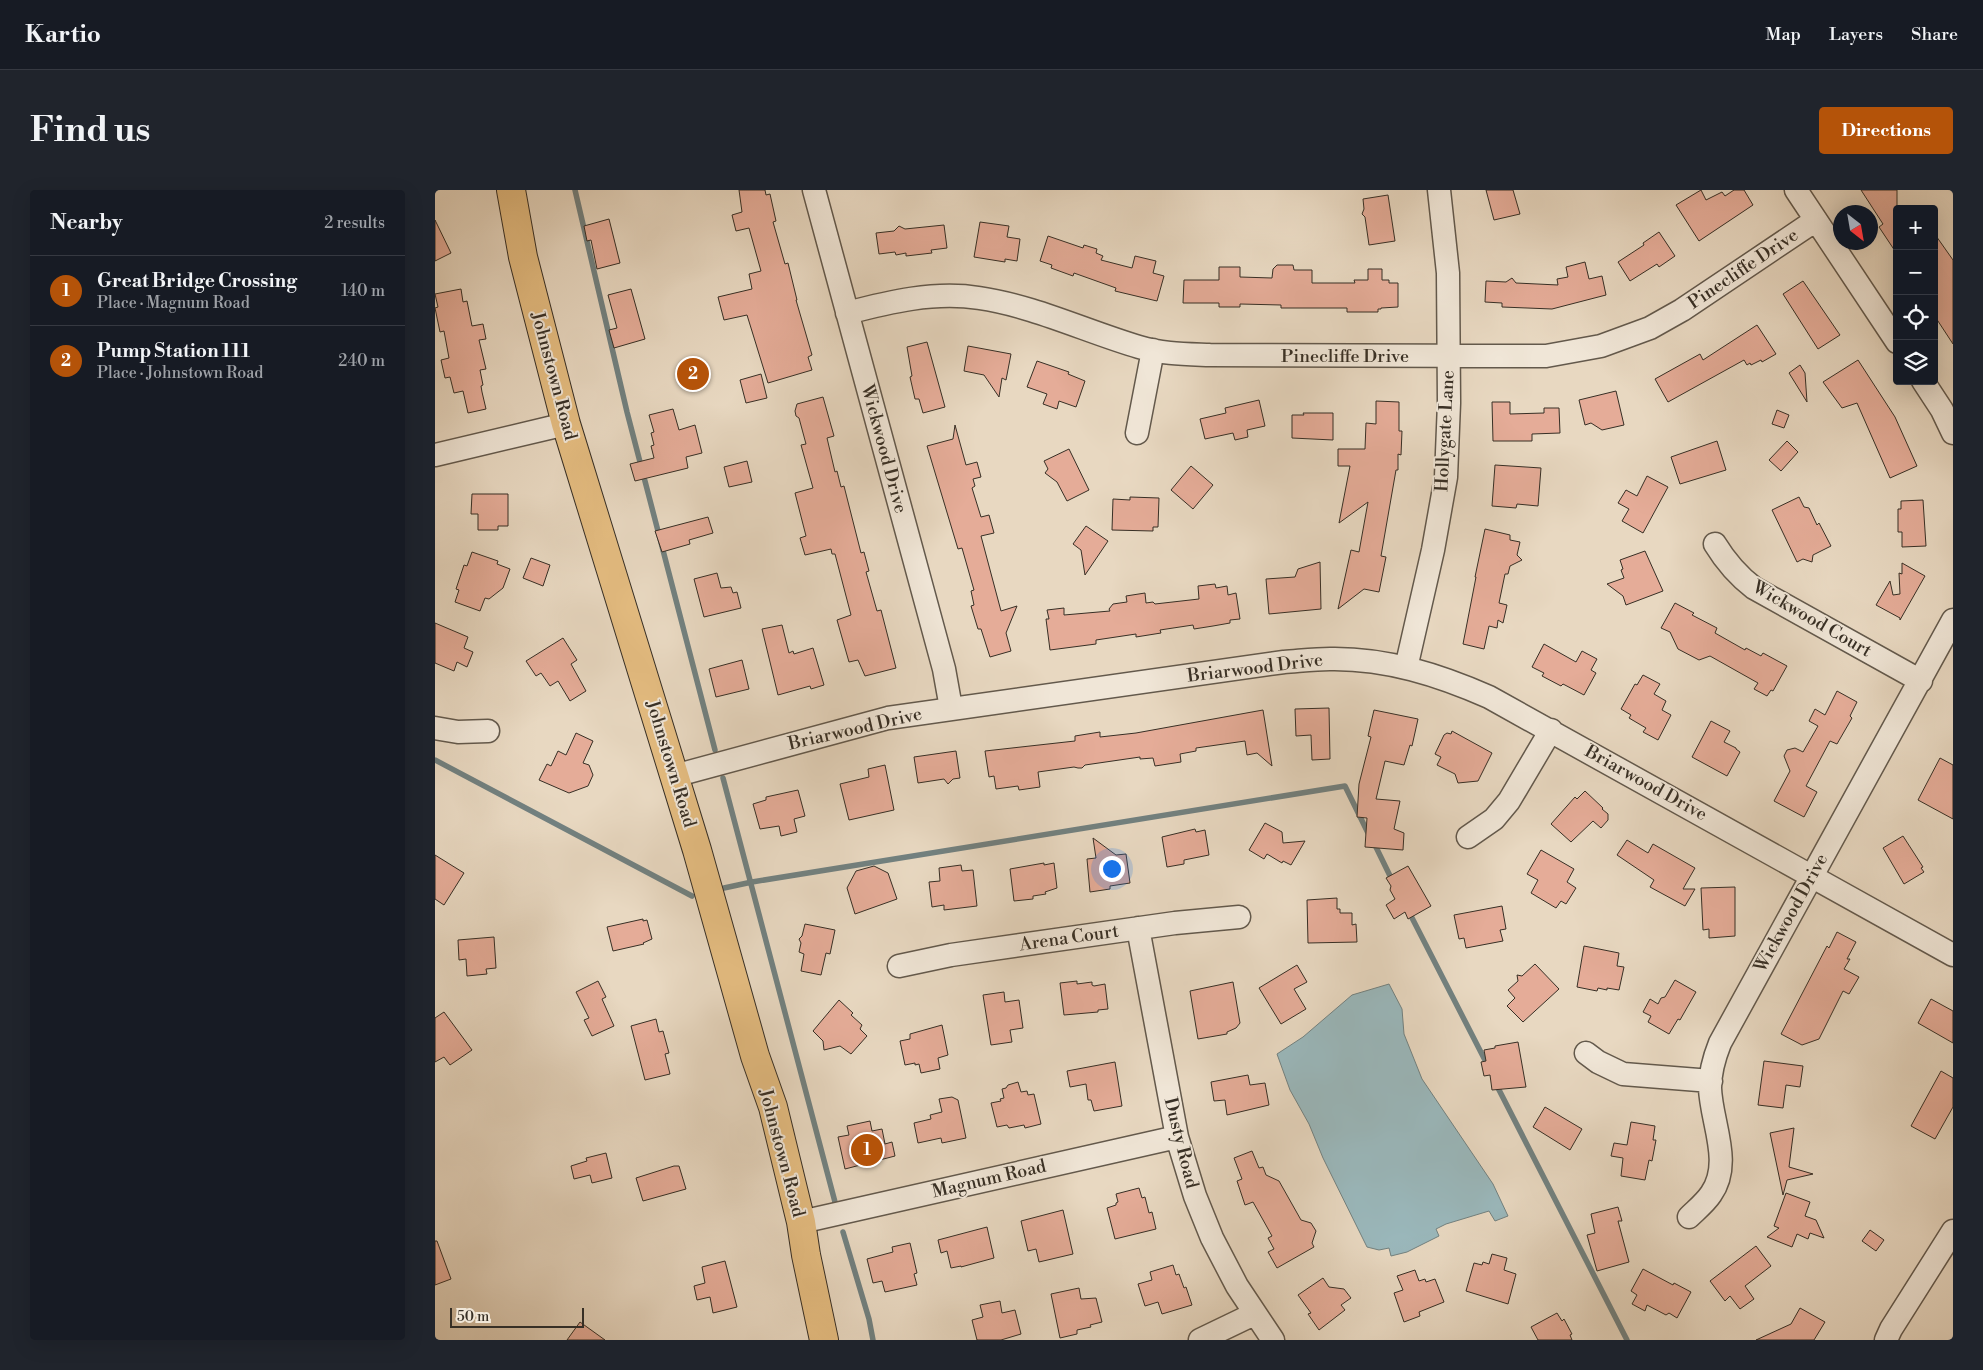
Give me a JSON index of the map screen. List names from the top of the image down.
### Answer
{
  "streets": {
    "main road": ["Johnstown Road"],
    "street": [
      "Pinecliffe Drive",
      "Hollygate Lane",
      "Wickwood Drive",
      "Wickwood Court",
      "Briarwood Drive",
      "Arena Court",
      "Dusty Road",
      "Magnum Road"
    ]
  },
  "crossings": [
    ["Pinecliffe Drive", "Hollygate Lane"],
    ["Pinecliffe Drive", "Wickwood Drive"],
    ["Johnstown Road", "Briarwood Drive"],
    ["Johnstown Road", "Magnum Road"],
    ["Hollygate Lane", "Briarwood Drive"],
    ["Wickwood Drive", "Wickwood Court"],
    ["Wickwood Drive", "Briarwood Drive"],
    ["Arena Court", "Dusty Road"],
    ["Dusty Road", "Magnum Road"]
  ],
  "scale_bar": "50 m",
  "north": "bottom right",
  "page": {
    "header": "Kartio",
    "nav": ["Map", "Layers", "Share"],
    "buttons": "Directions",
    "title": "Find us",
    "heading": ["Nearby", "2 results"],
    "map_buttons": ["+", "−"],
    "list": [
      {
        "mark": "1",
        "name": "Great Bridge Crossing",
        "note": "Place · Magnum Road",
        "value": "140 m"
      },
      {
        "mark": "2",
        "name": "Pump Station 111",
        "note": "Place · Johnstown Road",
        "value": "240 m"
      }
    ],
    "pins": ["2", "1"],
    "scale": "50 m"
  }
}
